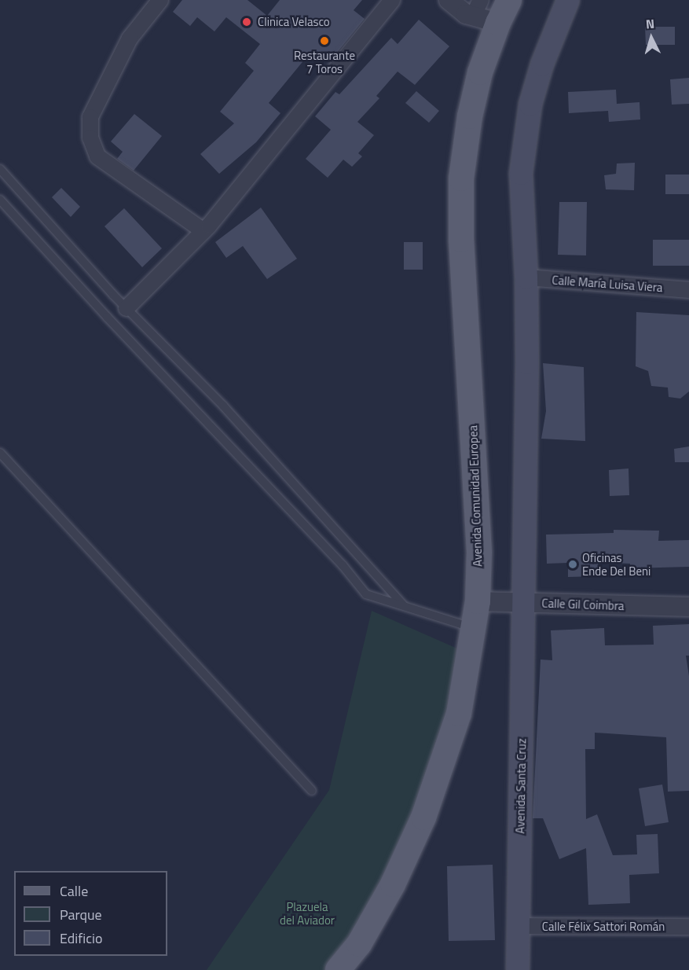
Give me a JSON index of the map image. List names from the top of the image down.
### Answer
{
  "streets": {
    "main road": ["Avenida Comunidad Europea", "Avenida Santa Cruz"],
    "street": ["Calle María Luisa Viera", "Calle Gil Coimbra", "Calle Félix Sattori Román"]
  },
  "crossings": [
    ["Calle María Luisa Viera", "Avenida Santa Cruz"],
    ["Avenida Comunidad Europea", "Calle Gil Coimbra"],
    ["Calle Gil Coimbra", "Avenida Santa Cruz"],
    ["Avenida Santa Cruz", "Calle Félix Sattori Román"]
  ],
  "parks": ["Plazuela del Aviador"],
  "places": ["Clinica Velasco", "Restaurante 7 Toros", "Oficinas Ende Del Beni"],
  "legend": ["Calle", "Parque", "Edificio"],
  "north": "top"
}
